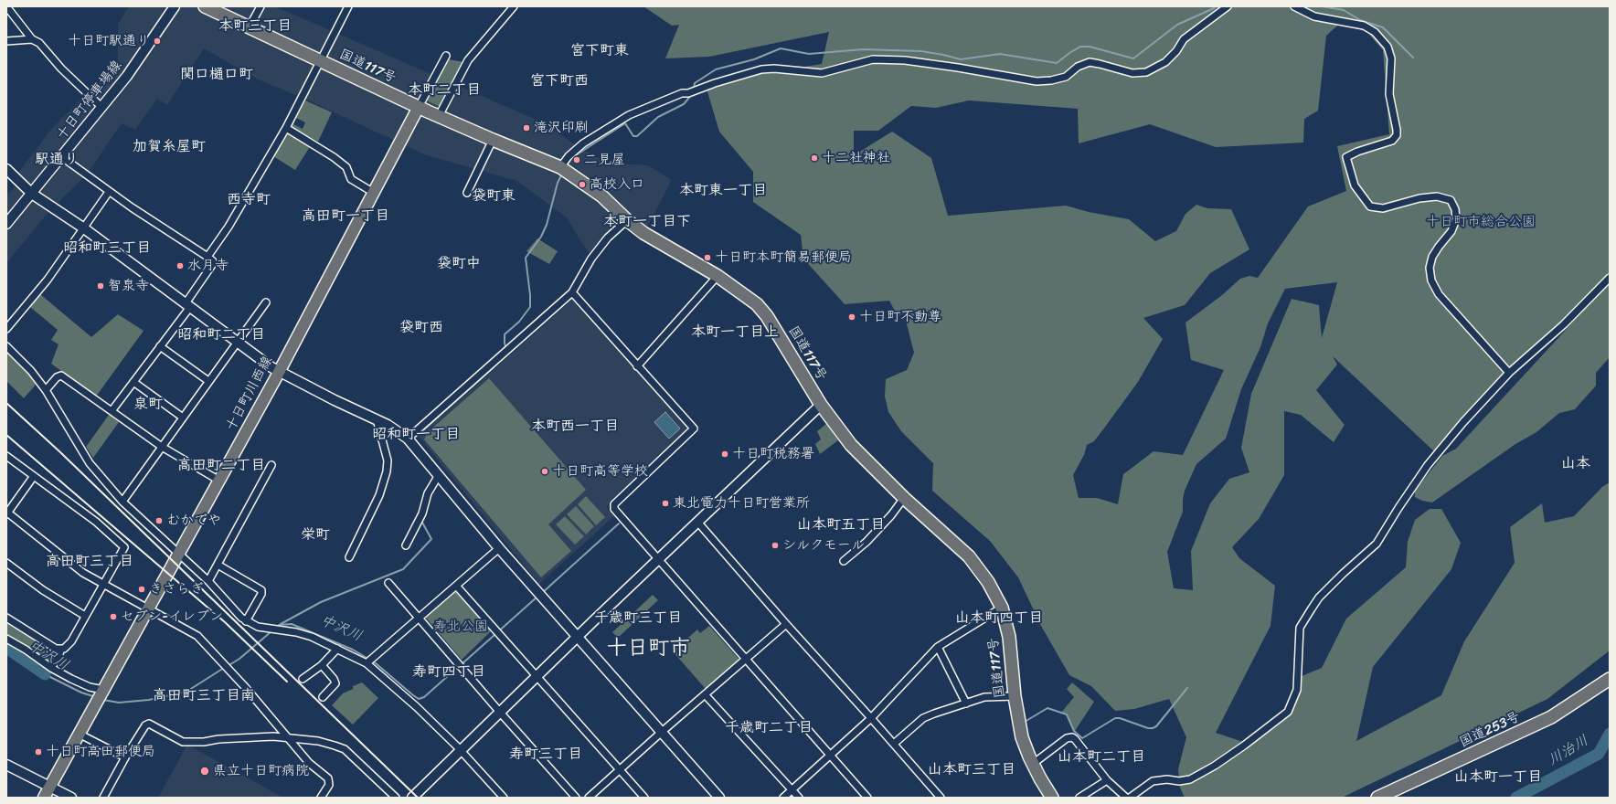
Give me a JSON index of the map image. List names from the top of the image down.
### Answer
{
  "streets": {
    "highway": ["国道117号", "国道253号"],
    "main road": ["十日町川西線"],
    "street": ["十日町停車場線"]
  },
  "crossings": [
    ["国道117号", "十日町川西線"]
  ],
  "districts": [
    "本町三丁目",
    "宮下町東",
    "関口樋口町",
    "宮下町西",
    "本町二丁目",
    "加賀糸屋町",
    "駅通り",
    "本町東一丁目",
    "袋町東",
    "西寺町",
    "高田町一丁目",
    "本町一丁目下",
    "昭和町三丁目",
    "袋町中",
    "袋町西",
    "本町一丁目上",
    "昭和町二丁目",
    "泉町",
    "本町西一丁目",
    "昭和町一丁目",
    "山本",
    "高田町二丁目",
    "山本町五丁目",
    "栄町",
    "高田町三丁目",
    "千歳町三丁目",
    "山本町四丁目",
    "十日町市",
    "寿町四丁目",
    "高田町三丁目南",
    "千歳町二丁目",
    "寿町三丁目",
    "山本町二丁目",
    "山本町三丁目",
    "山本町一丁目"
  ],
  "water": ["中沢川", "川治川"],
  "parks": ["十日町市総合公園", "寿北公園"],
  "places": [
    "十日町駅通り",
    "滝沢印刷",
    "十二社神社",
    "二見屋",
    "高校入口",
    "十日町本町簡易郵便局",
    "水月寺",
    "智泉寺",
    "十日町不動尊",
    "十日町税務署",
    "十日町高等学校",
    "東北電力十日町営業所",
    "むかでや",
    "シルクモール",
    "きさらぎ",
    "セブン-イレブン",
    "十日町高田郵便局",
    "県立十日町病院"
  ]
}
